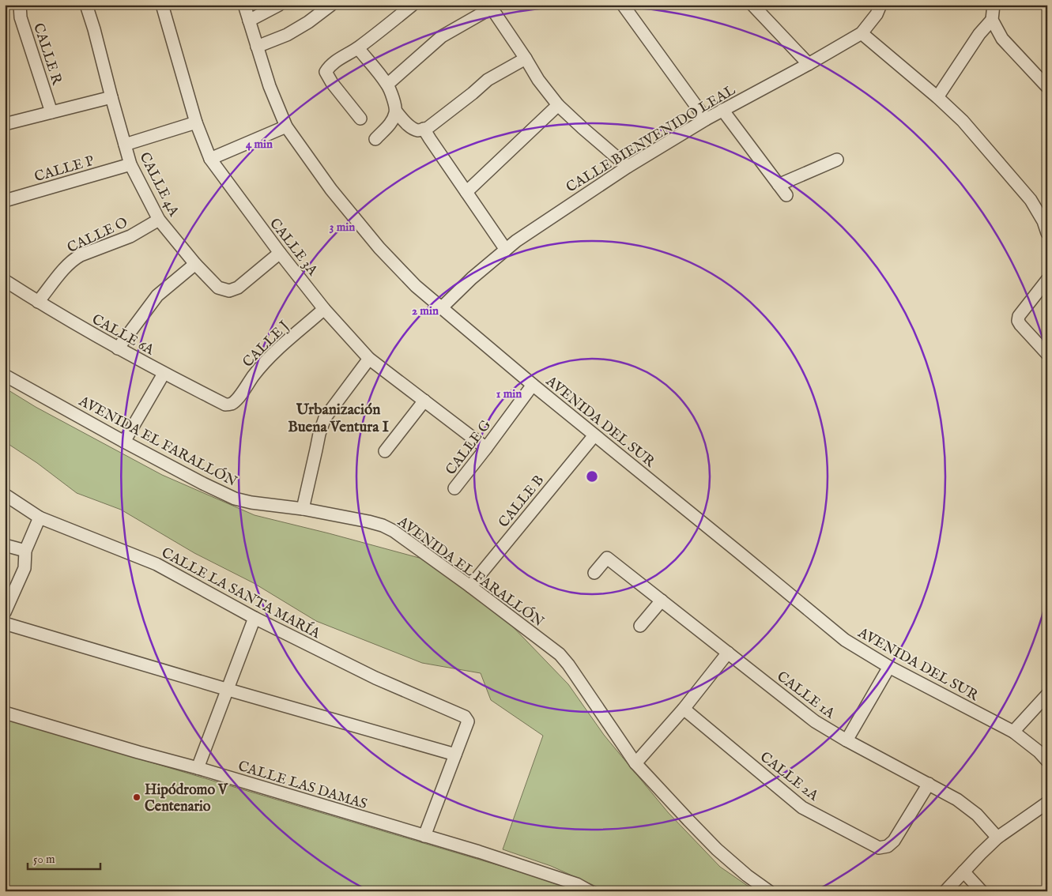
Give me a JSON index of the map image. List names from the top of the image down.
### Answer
{
  "streets": {
    "street": [
      "CALLE R",
      "CALLE BIENVENIDO LEAL",
      "CALLE P",
      "CALLE 4A",
      "CALLE O",
      "CALLE 3A",
      "CALLE 6A",
      "CALLE J",
      "AVENIDA DEL SUR",
      "AVENIDA EL FARALLÓN",
      "CALLE G",
      "CALLE B",
      "CALLE LA SANTA MARÍA",
      "CALLE 1A",
      "CALLE 2A",
      "CALLE LAS DAMAS"
    ]
  },
  "crossings": [
    ["CALLE BIENVENIDO LEAL", "AVENIDA DEL SUR"],
    ["CALLE P", "CALLE 4A"],
    ["CALLE 4A", "CALLE O"],
    ["CALLE 4A", "CALLE 3A"],
    ["CALLE O", "CALLE 6A"],
    ["CALLE 3A", "CALLE J"],
    ["CALLE 3A", "CALLE G"],
    ["CALLE 6A", "CALLE J"],
    ["AVENIDA DEL SUR", "CALLE G"],
    ["AVENIDA DEL SUR", "CALLE B"],
    ["AVENIDA EL FARALLÓN", "CALLE B"],
    ["CALLE 1A", "CALLE 2A"]
  ],
  "districts": ["Urbanización Buena Ventura I"],
  "places": ["Hipódromo V Centenario"],
  "scale_bar": "50 m",
  "rings": [
    "4 min",
    "3 min",
    "2 min",
    "1 min"
  ]
}
